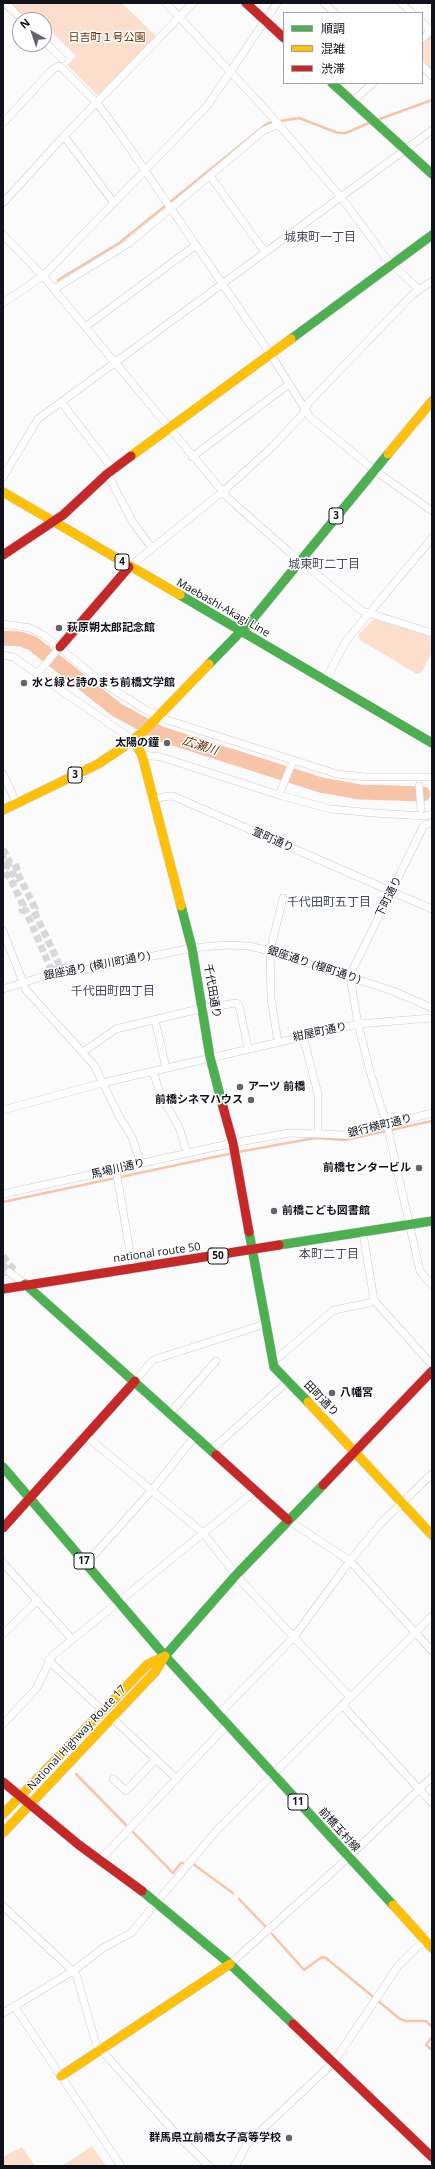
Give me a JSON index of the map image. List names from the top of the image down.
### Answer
{
  "streets": {
    "main road": [
      "3",
      "4",
      "Maebashi-Akagi Line",
      "千代田通り",
      "national route 50",
      "50",
      "田町通り",
      "17",
      "National Highway Route 17",
      "11",
      "前橋玉村線"
    ],
    "street": [
      "萱町通り",
      "下町通り",
      "銀座通り (榎町通り)",
      "銀座通り (横川町通り)",
      "紺屋町通り",
      "銀行横町通り",
      "馬場川通り"
    ]
  },
  "crossings": [
    ["3", "Maebashi-Akagi Line"],
    ["3", "千代田通り"],
    ["萱町通り", "下町通り"],
    ["萱町通り", "千代田通り"],
    ["下町通り", "銀座通り (榎町通り)"],
    ["銀座通り (榎町通り)", "銀座通り (横川町通り)"],
    ["銀座通り (榎町通り)", "千代田通り"],
    ["銀座通り (横川町通り)", "千代田通り"],
    ["千代田通り", "紺屋町通り"],
    ["千代田通り", "銀行横町通り"],
    ["千代田通り", "馬場川通り"],
    ["千代田通り", "national route 50"],
    ["千代田通り", "田町通り"],
    ["銀行横町通り", "馬場川通り"],
    ["national route 50", "田町通り"],
    ["17", "National Highway Route 17"],
    ["17", "前橋玉村線"],
    ["National Highway Route 17", "前橋玉村線"]
  ],
  "districts": [
    "城東町一丁目",
    "城東町二丁目",
    "千代田町五丁目",
    "千代田町四丁目",
    "本町二丁目"
  ],
  "water": ["広瀬川"],
  "parks": ["日吉町１号公園"],
  "places": [
    "萩原朔太郎記念館",
    "水と緑と詩のまち前橋文学館",
    "太陽の鐘",
    "アーツ 前橋",
    "前橋シネマハウス",
    "前橋センタービル",
    "前橋こども図書館",
    "八幡宮",
    "群馬県立前橋女子高等学校"
  ],
  "legend": ["順調", "混雑", "渋滞"],
  "north": "top left"
}
